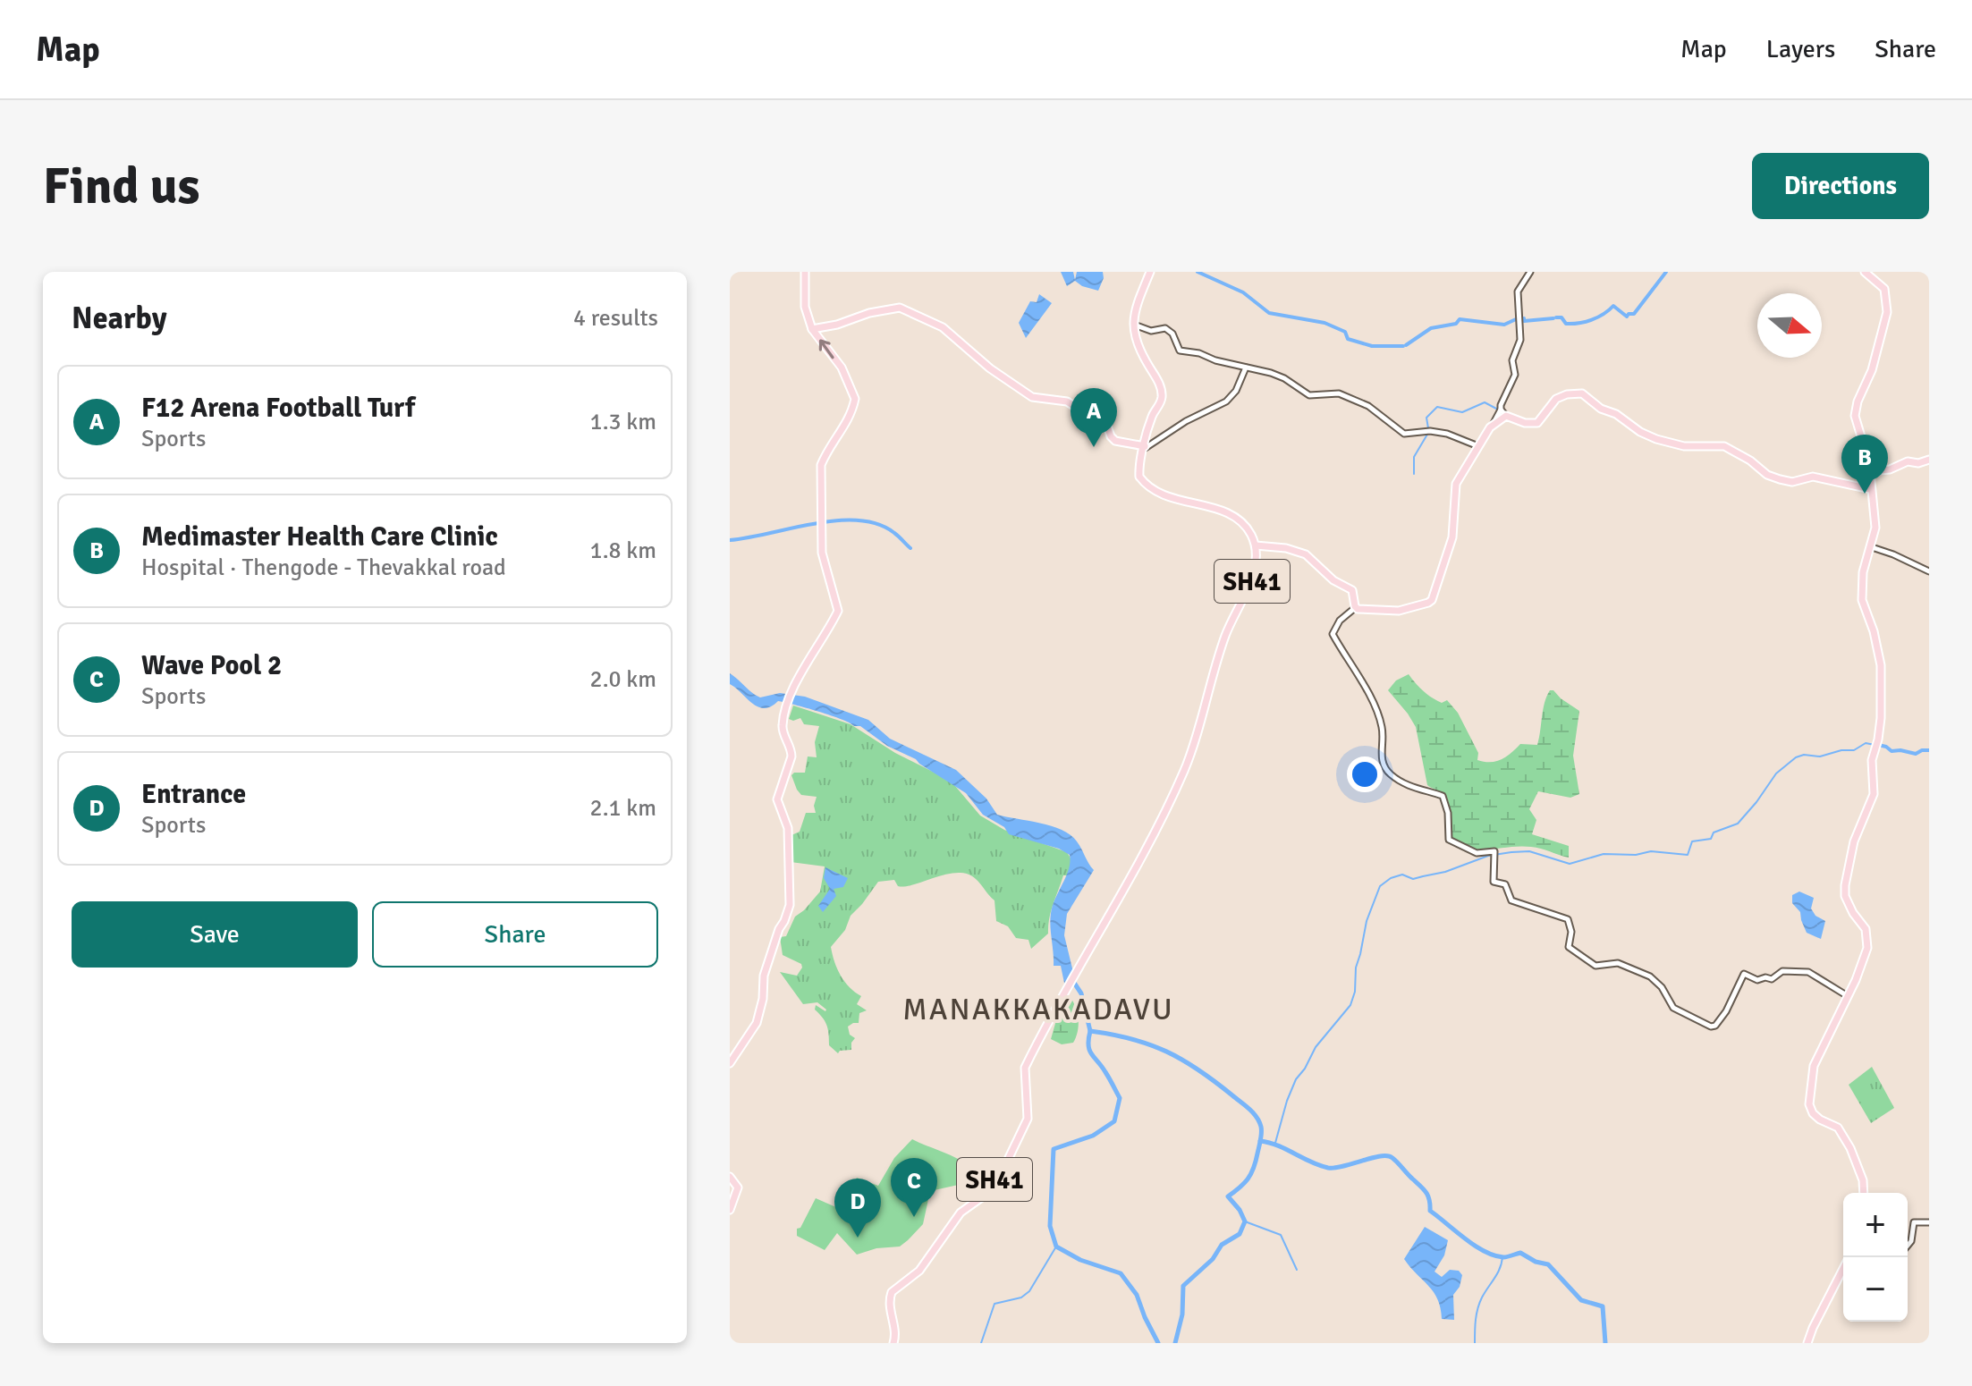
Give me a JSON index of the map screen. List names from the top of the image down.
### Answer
{
  "streets": {
    "main road": ["SH41"]
  },
  "districts": ["MANAKKAKADAVU"],
  "north": "right",
  "page": {
    "header": "Map",
    "nav": ["Map", "Layers", "Share"],
    "buttons": [
      "Directions",
      ["Save", "Share"]
    ],
    "title": "Find us",
    "heading": ["Nearby", "4 results"],
    "list": [
      {
        "mark": "A",
        "name": "F12 Arena Football Turf",
        "note": "Sports",
        "value": "1.3 km"
      },
      {
        "mark": "B",
        "name": "Medimaster Health Care Clinic",
        "note": "Hospital · Thengode - Thevakkal road",
        "value": "1.8 km"
      },
      {
        "mark": "C",
        "name": "Wave Pool 2",
        "note": "Sports",
        "value": "2.0 km"
      },
      {
        "mark": "D",
        "name": "Entrance",
        "note": "Sports",
        "value": "2.1 km"
      }
    ],
    "pins": [
      "A",
      "B",
      "C",
      "D"
    ],
    "map_buttons": ["+", "−"]
  }
}
